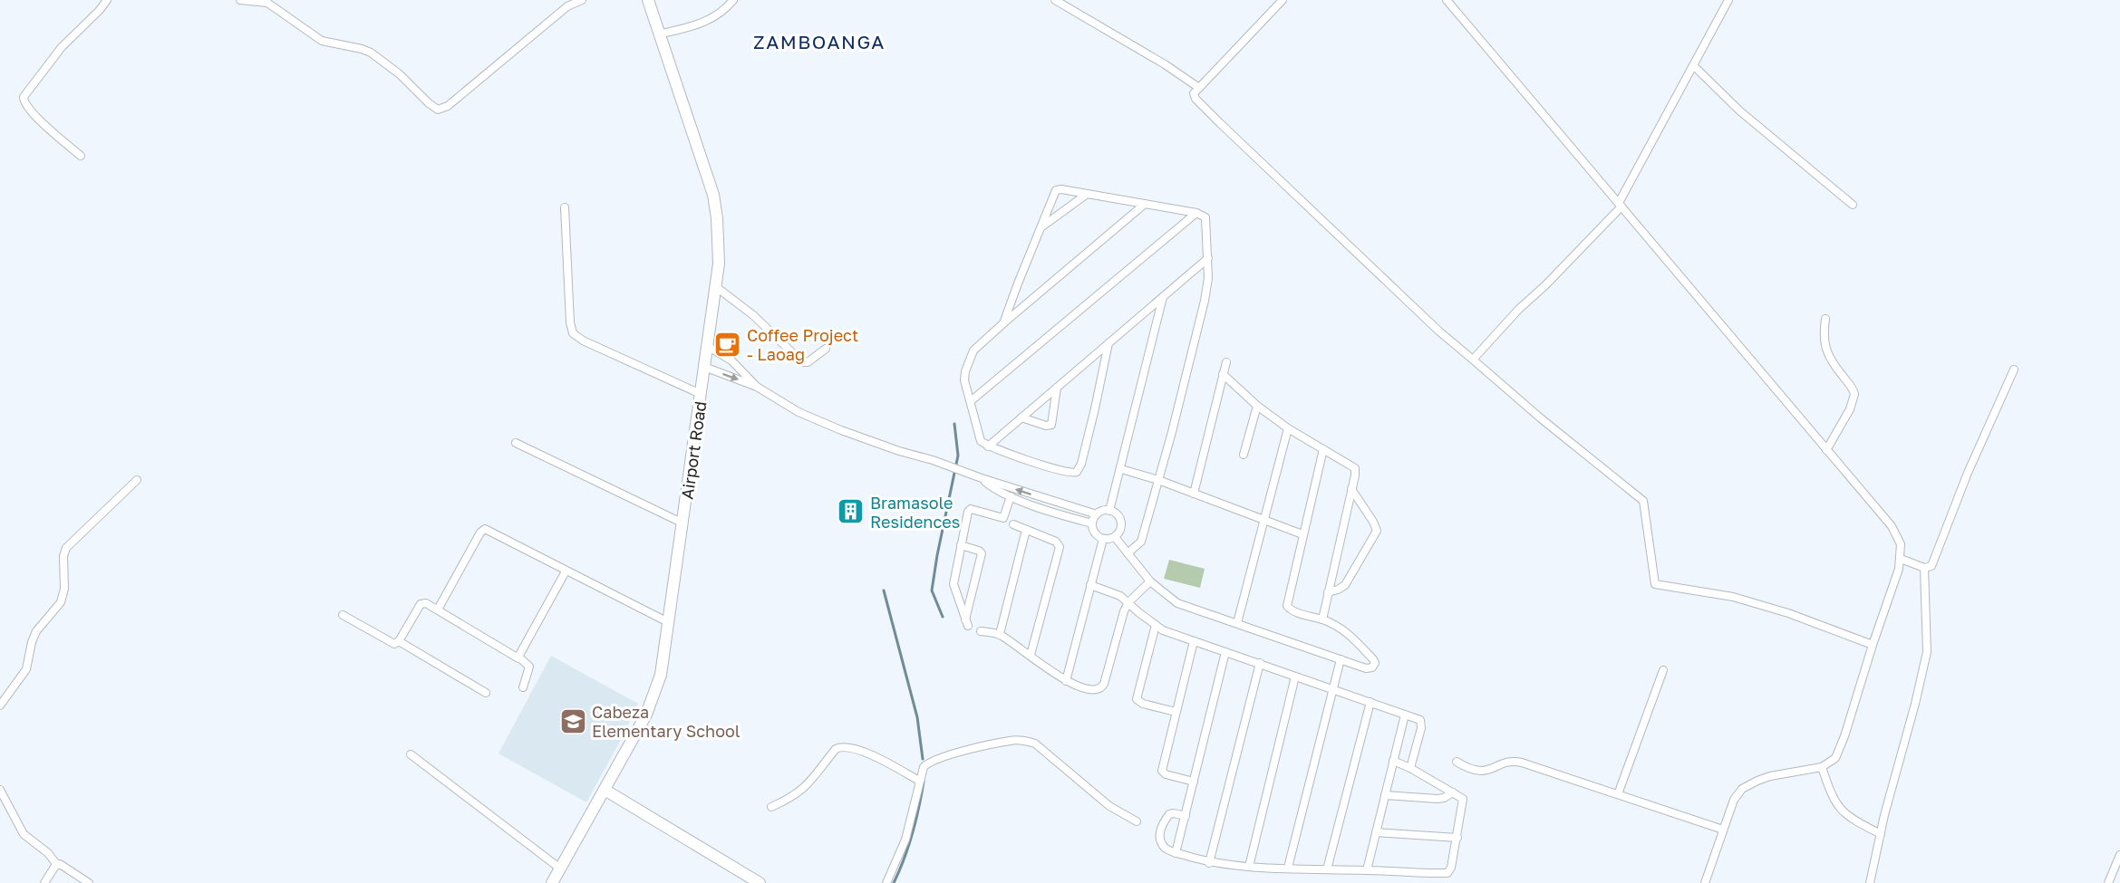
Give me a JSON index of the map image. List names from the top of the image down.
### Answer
{
  "streets": {
    "main road": ["Airport Road"]
  },
  "districts": ["ZAMBOANGA"],
  "places": {
    "cafe": ["Coffee Project - Laoag"],
    "building": ["Bramasole Residences"],
    "school or university": ["Cabeza Elementary School"]
  }
}
